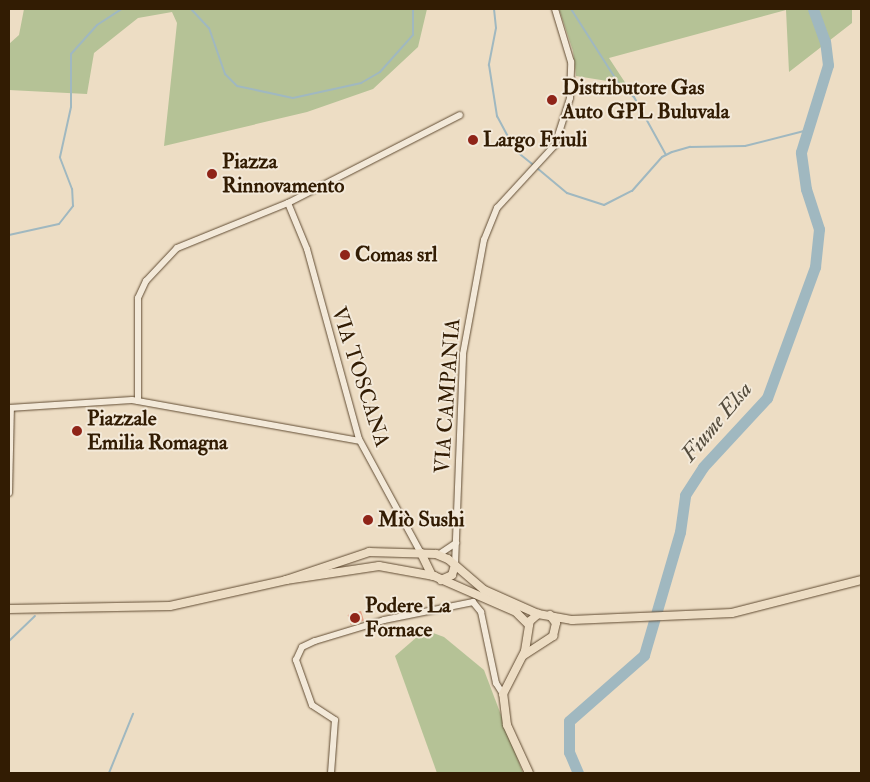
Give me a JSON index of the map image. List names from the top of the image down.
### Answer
{
  "streets": {
    "street": ["VIA TOSCANA", "VIA CAMPANIA"]
  },
  "water": ["Fiume Elsa"],
  "places": [
    "Distributore Gas Auto GPL Buluvala",
    "Largo Friuli",
    "Piazza Rinnovamento",
    "Comas srl",
    "Piazzale Emilia Romagna",
    "Miò Sushi",
    "Podere La Fornace"
  ]
}
